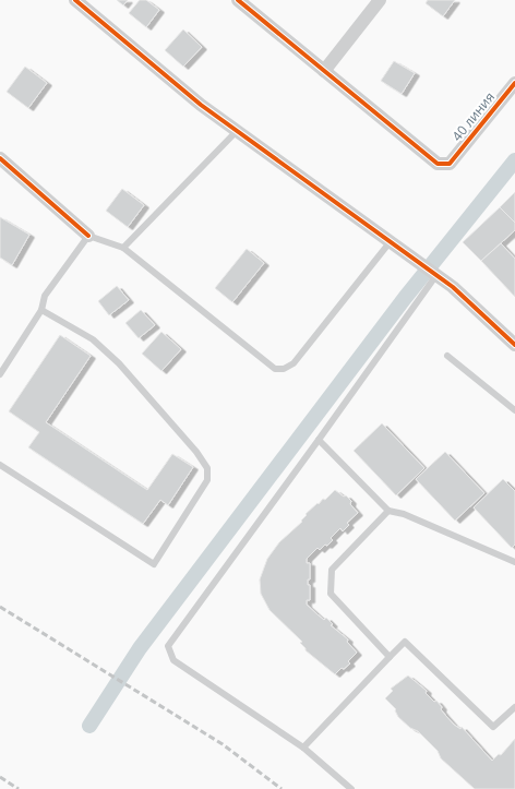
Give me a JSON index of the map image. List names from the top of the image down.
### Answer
{
  "streets": {
    "street": ["40 линия"]
  }
}
